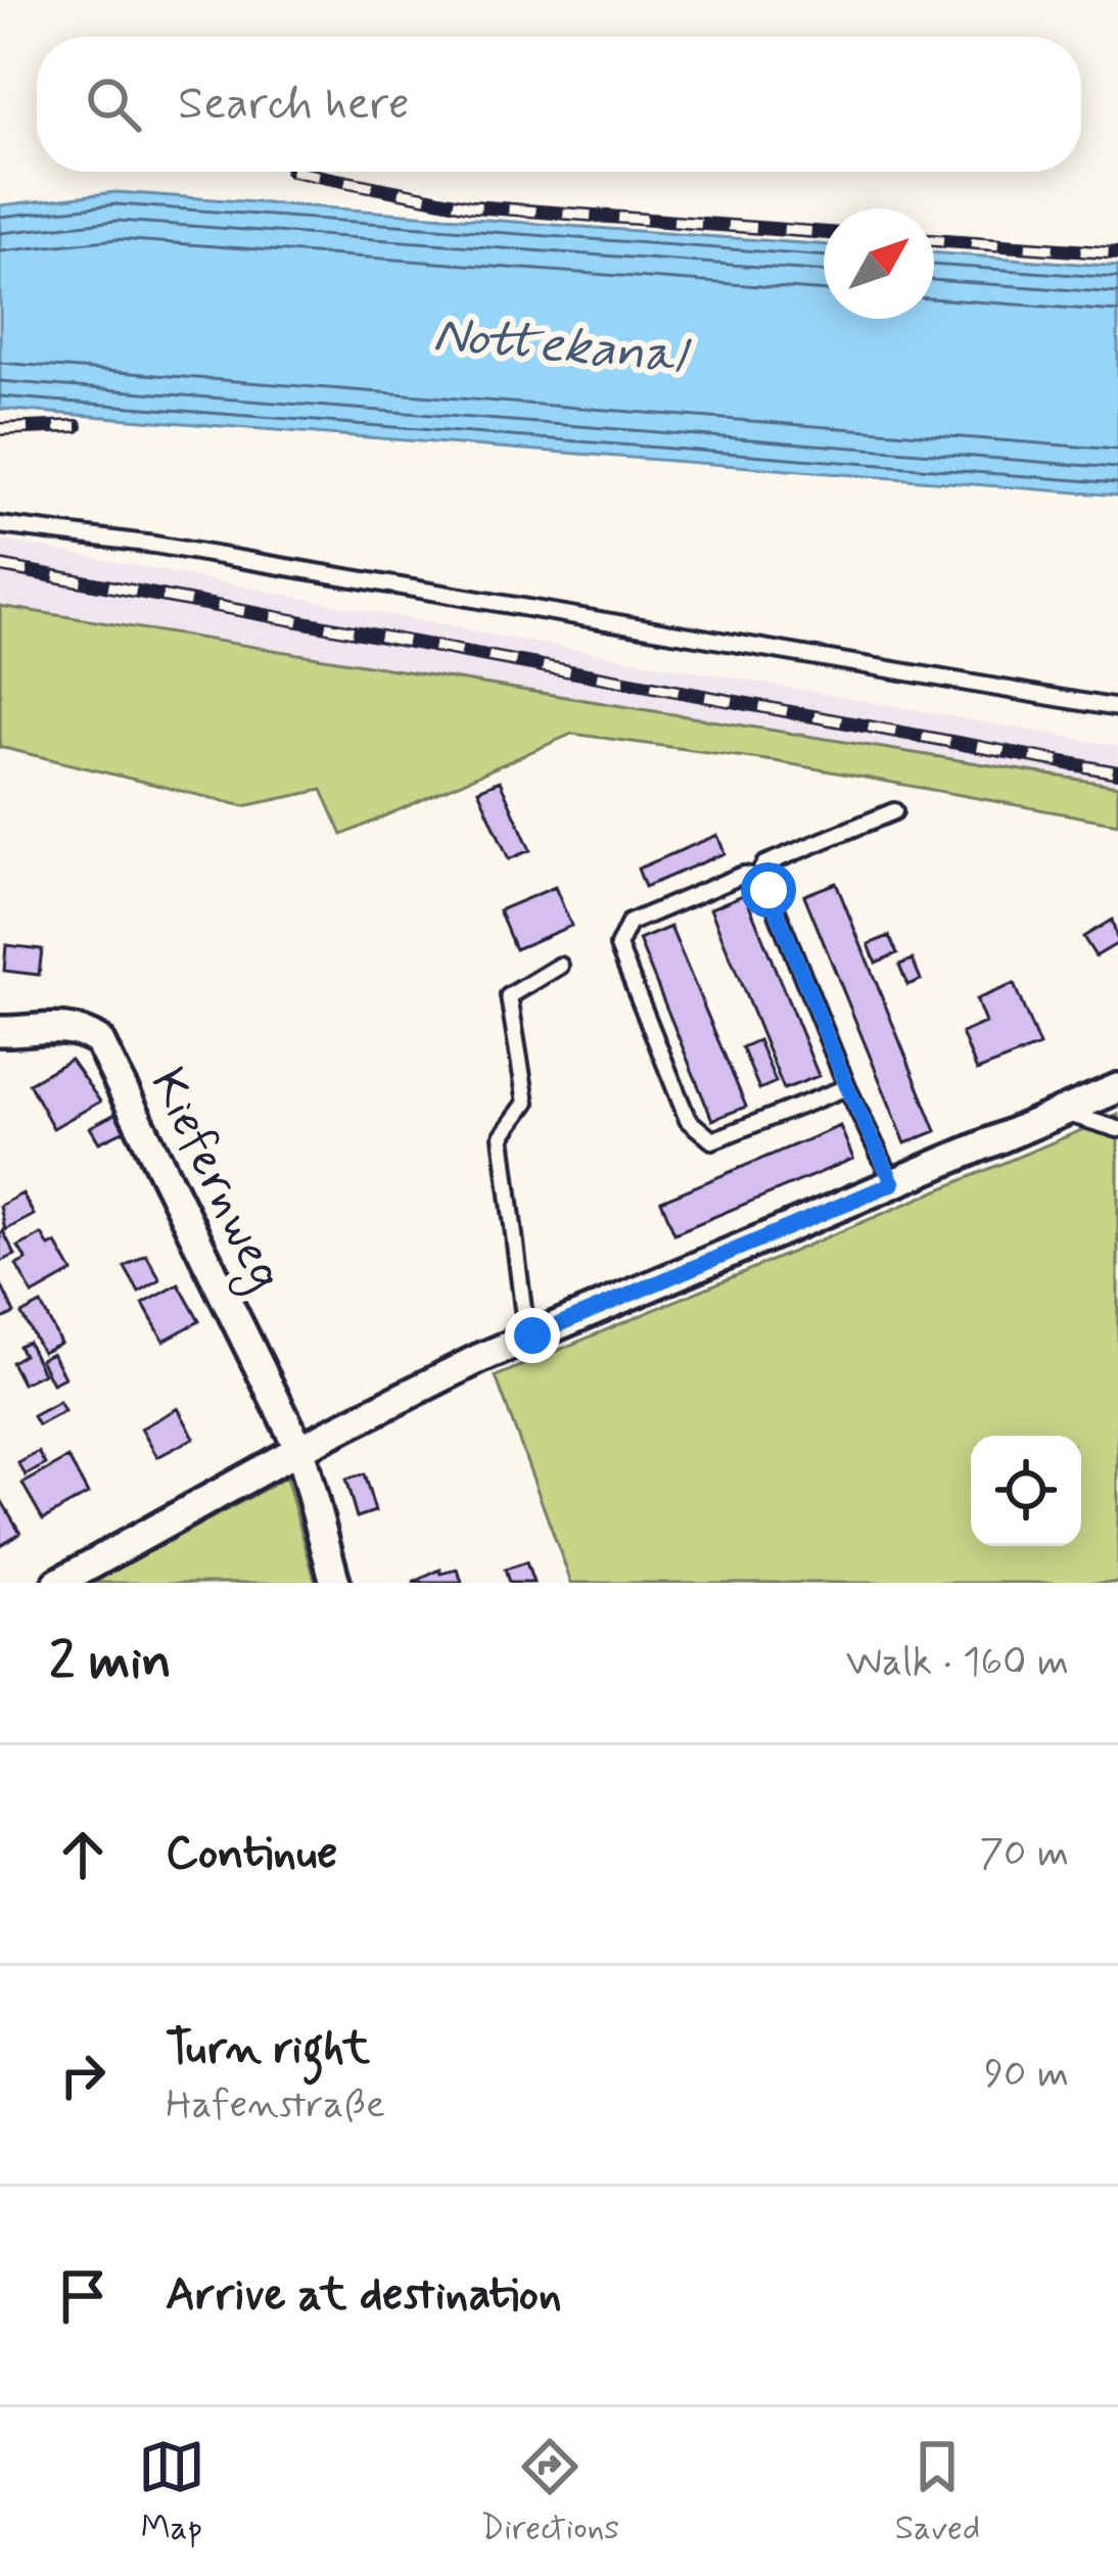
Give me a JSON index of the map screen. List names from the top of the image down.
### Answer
{
  "streets": {
    "street": ["Kiefernweg"]
  },
  "water": ["Nottekanal"],
  "north": "top right",
  "page": {
    "search": "Search here",
    "heading": ["2 min", "Walk · 160 m"],
    "list": [
      ["Continue", "70 m"],
      ["Turn right", "Hafenstraße", "90 m"],
      "Arrive at destination"
    ],
    "nav": ["Map", "Directions", "Saved"]
  }
}
